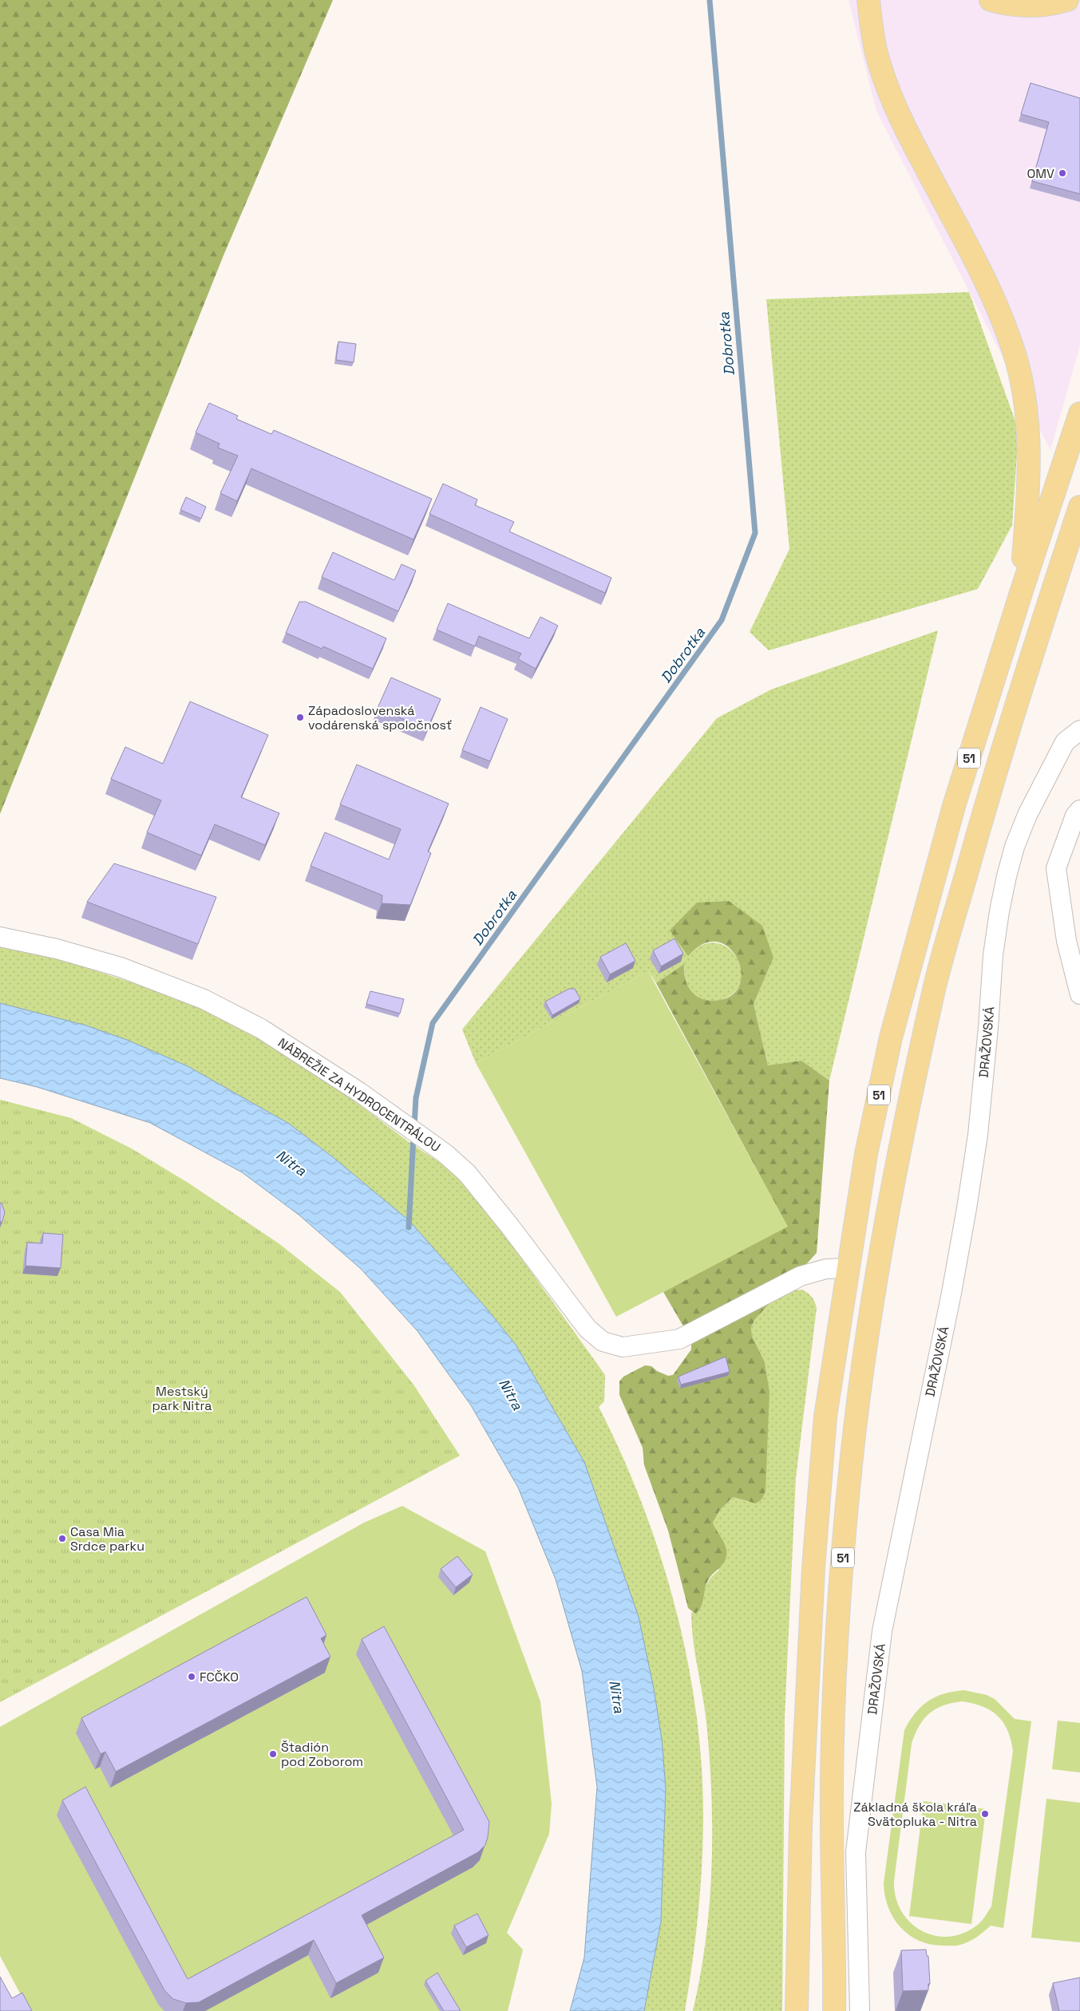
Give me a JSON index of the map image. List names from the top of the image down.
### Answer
{
  "streets": {
    "main road": ["51"],
    "street": ["DRAŽOVSKÁ", "NÁBREŽIE ZA HYDROCENTRÁLOU"]
  },
  "crossings": [
    ["51", "NÁBREŽIE ZA HYDROCENTRÁLOU"]
  ],
  "water": ["Dobrotka", "Nitra"],
  "parks": ["Mestský park Nitra"],
  "places": [
    "OMV",
    "Západoslovenská vodárenská spoločnosť",
    "Casa Mia Srdce parku",
    "FCČKO",
    "Štadión pod Zoborom",
    "Základná škola kráľa Svätopluka - Nitra"
  ]
}
